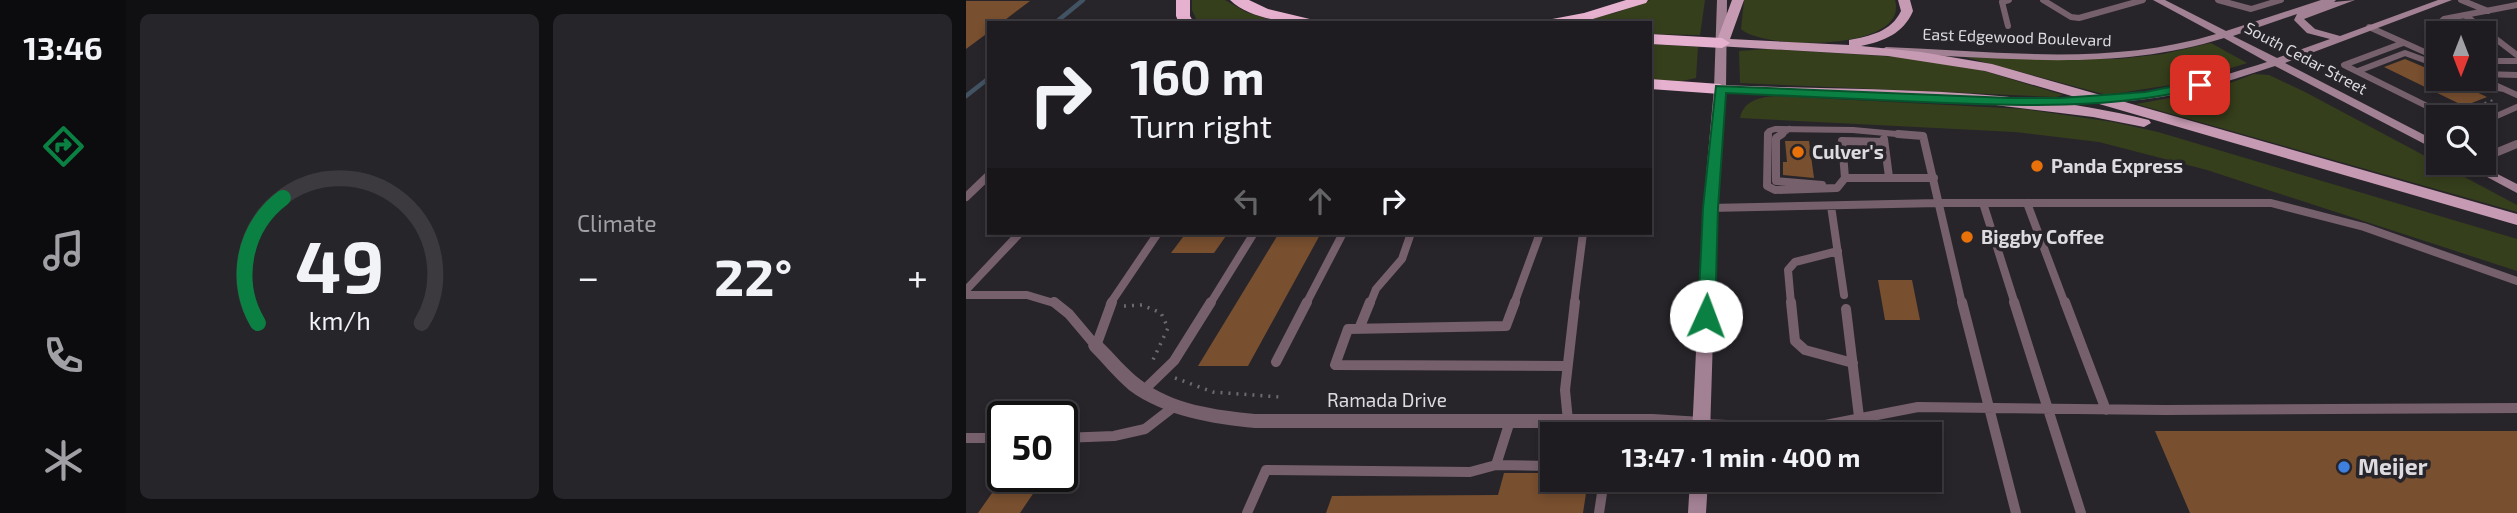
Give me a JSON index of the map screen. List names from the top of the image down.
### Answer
{
  "streets": {
    "main road": ["East Edgewood Boulevard", "South Cedar Street"],
    "street": ["Ramada Drive"]
  },
  "crossings": [
    ["East Edgewood Boulevard", "South Cedar Street"]
  ],
  "places": [
    "Culver's",
    "Panda Express",
    "Biggby Coffee",
    "Meijer"
  ],
  "north": "bottom",
  "page": {
    "tabs": "13:46",
    "tile": "Climate",
    "turn": ["160 m", "Turn right"],
    "heat": ["−", "22°", "+"],
    "limit": "50",
    "trip": "13:47 · 1 min · 400 m",
    "gauge": ["49", "km/h"]
  }
}
